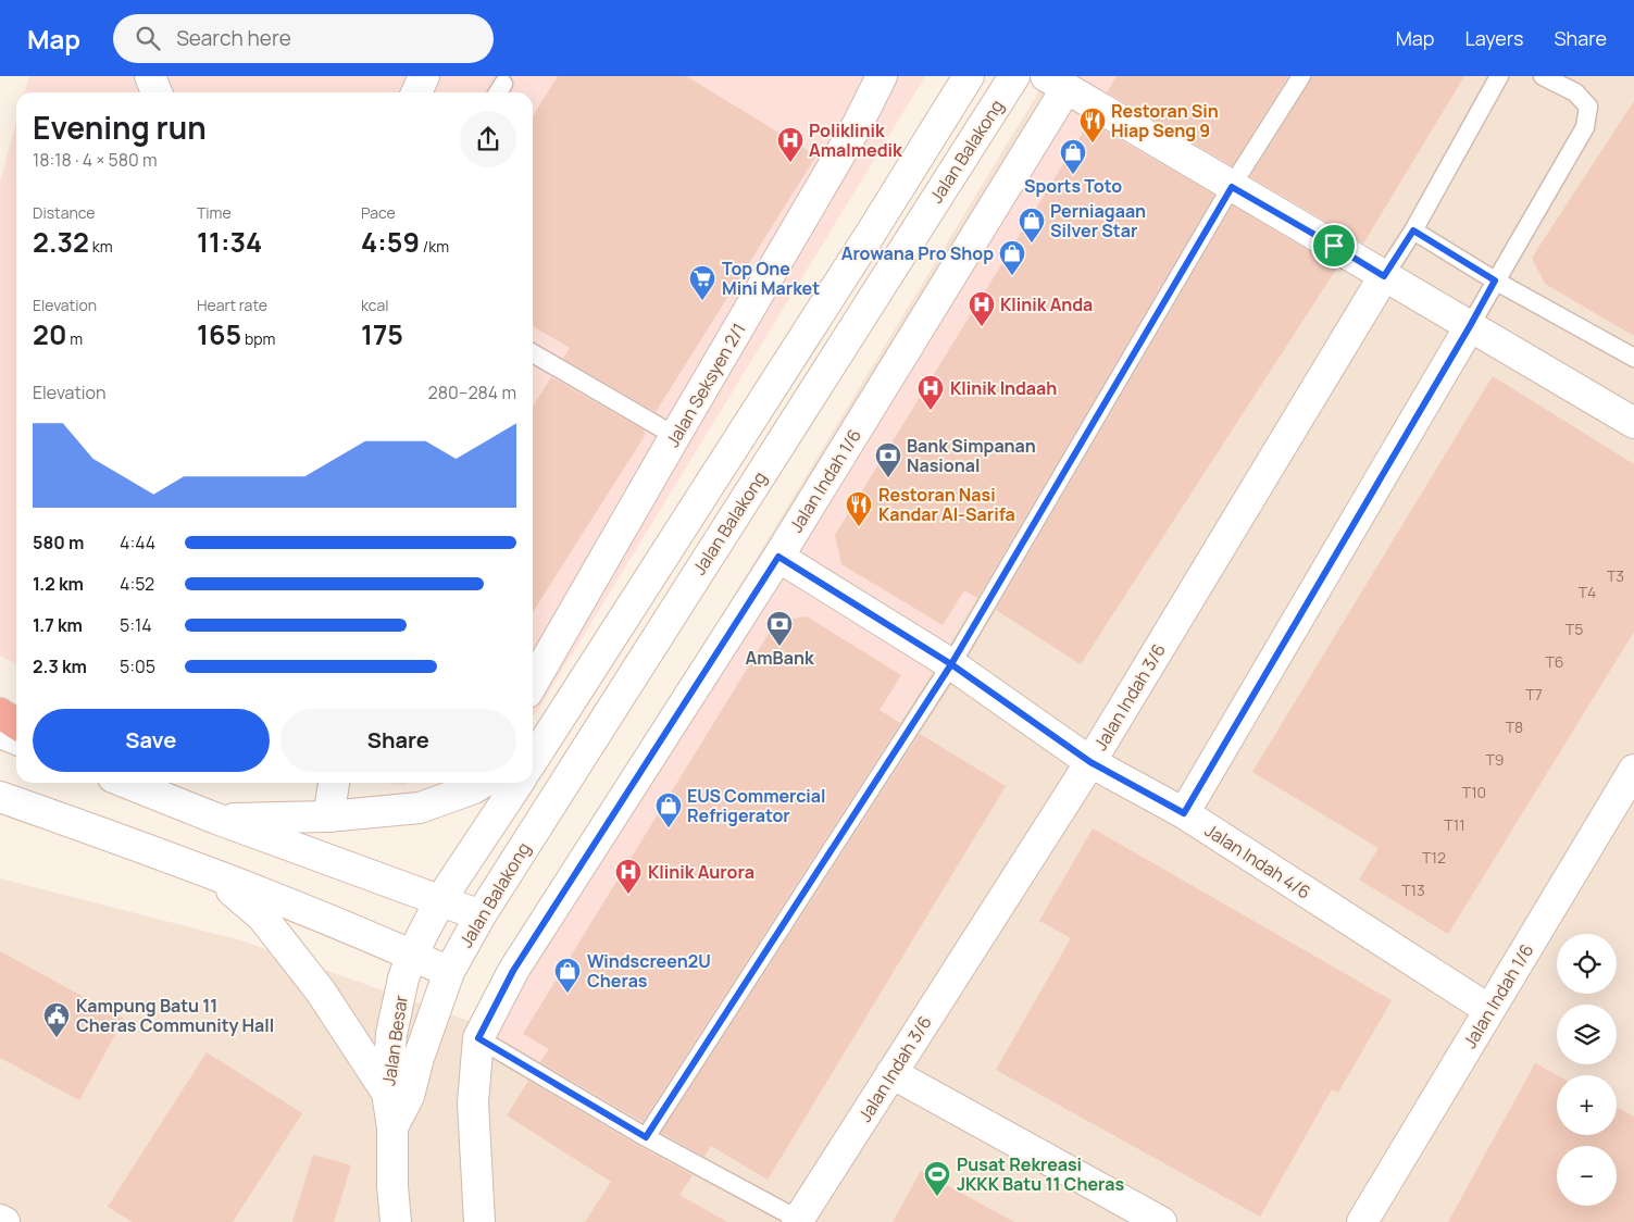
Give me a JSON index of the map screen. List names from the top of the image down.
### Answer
{
  "streets": {
    "street": [
      "Jalan Balakong",
      "Jalan Seksyen 2/1",
      "Jalan Indah 1/6",
      "Jalan Indah 3/6",
      "Jalan Indah 4/6",
      "Jalan Besar"
    ]
  },
  "crossings": [
    ["Jalan Balakong", "Jalan Besar"],
    ["Jalan Indah 1/6", "Jalan Indah 4/6"],
    ["Jalan Indah 3/6", "Jalan Indah 4/6"]
  ],
  "places": {
    "restaurant": ["Restoran Sin Hiap Seng 9", "Restoran Nasi Kandar Al-Sarifa"],
    "hospital": [
      "Poliklinik Amalmedik",
      "Klinik Anda",
      "Klinik Indaah",
      "Klinik Aurora"
    ],
    "shop": [
      "Sports Toto",
      "Perniagaan Silver Star",
      "Arowana Pro Shop",
      "EUS Commercial Refrigerator",
      "Windscreen2U Cheras"
    ],
    "supermarket": ["Top One Mini Market"],
    "bank": ["Bank Simpanan Nasional", "AmBank"],
    "public building": ["Kampung Batu 11 Cheras Community Hall"],
    "sports": ["Pusat Rekreasi JKKK Batu 11 Cheras"]
  },
  "house_numbers": [
    "T3",
    "T4",
    "T5",
    "T6",
    "T7",
    "T8",
    "T9",
    "T10",
    "T11",
    "T12",
    "T13"
  ],
  "page": {
    "header": "Map",
    "search": "Search here",
    "nav": ["Map", "Layers", "Share"],
    "heading": ["Evening run", "18:18 · 4 × 580 m"],
    "stats": [
      ["Distance", "2.32 km"],
      ["Time", "11:34"],
      ["Pace", "4:59 /km"],
      ["Elevation", "20 m"],
      ["Heart rate", "165 bpm"],
      ["kcal", "175"]
    ],
    "chart": ["Elevation", "280–284 m"],
    "list": [
      {
        "name": "580 m",
        "note": "4:44"
      },
      {
        "name": "1.2 km",
        "note": "4:52"
      },
      {
        "name": "1.7 km",
        "note": "5:14"
      },
      {
        "name": "2.3 km",
        "note": "5:05"
      }
    ],
    "buttons": ["Save", "Share"],
    "map_buttons": ["+", "−"]
  }
}
